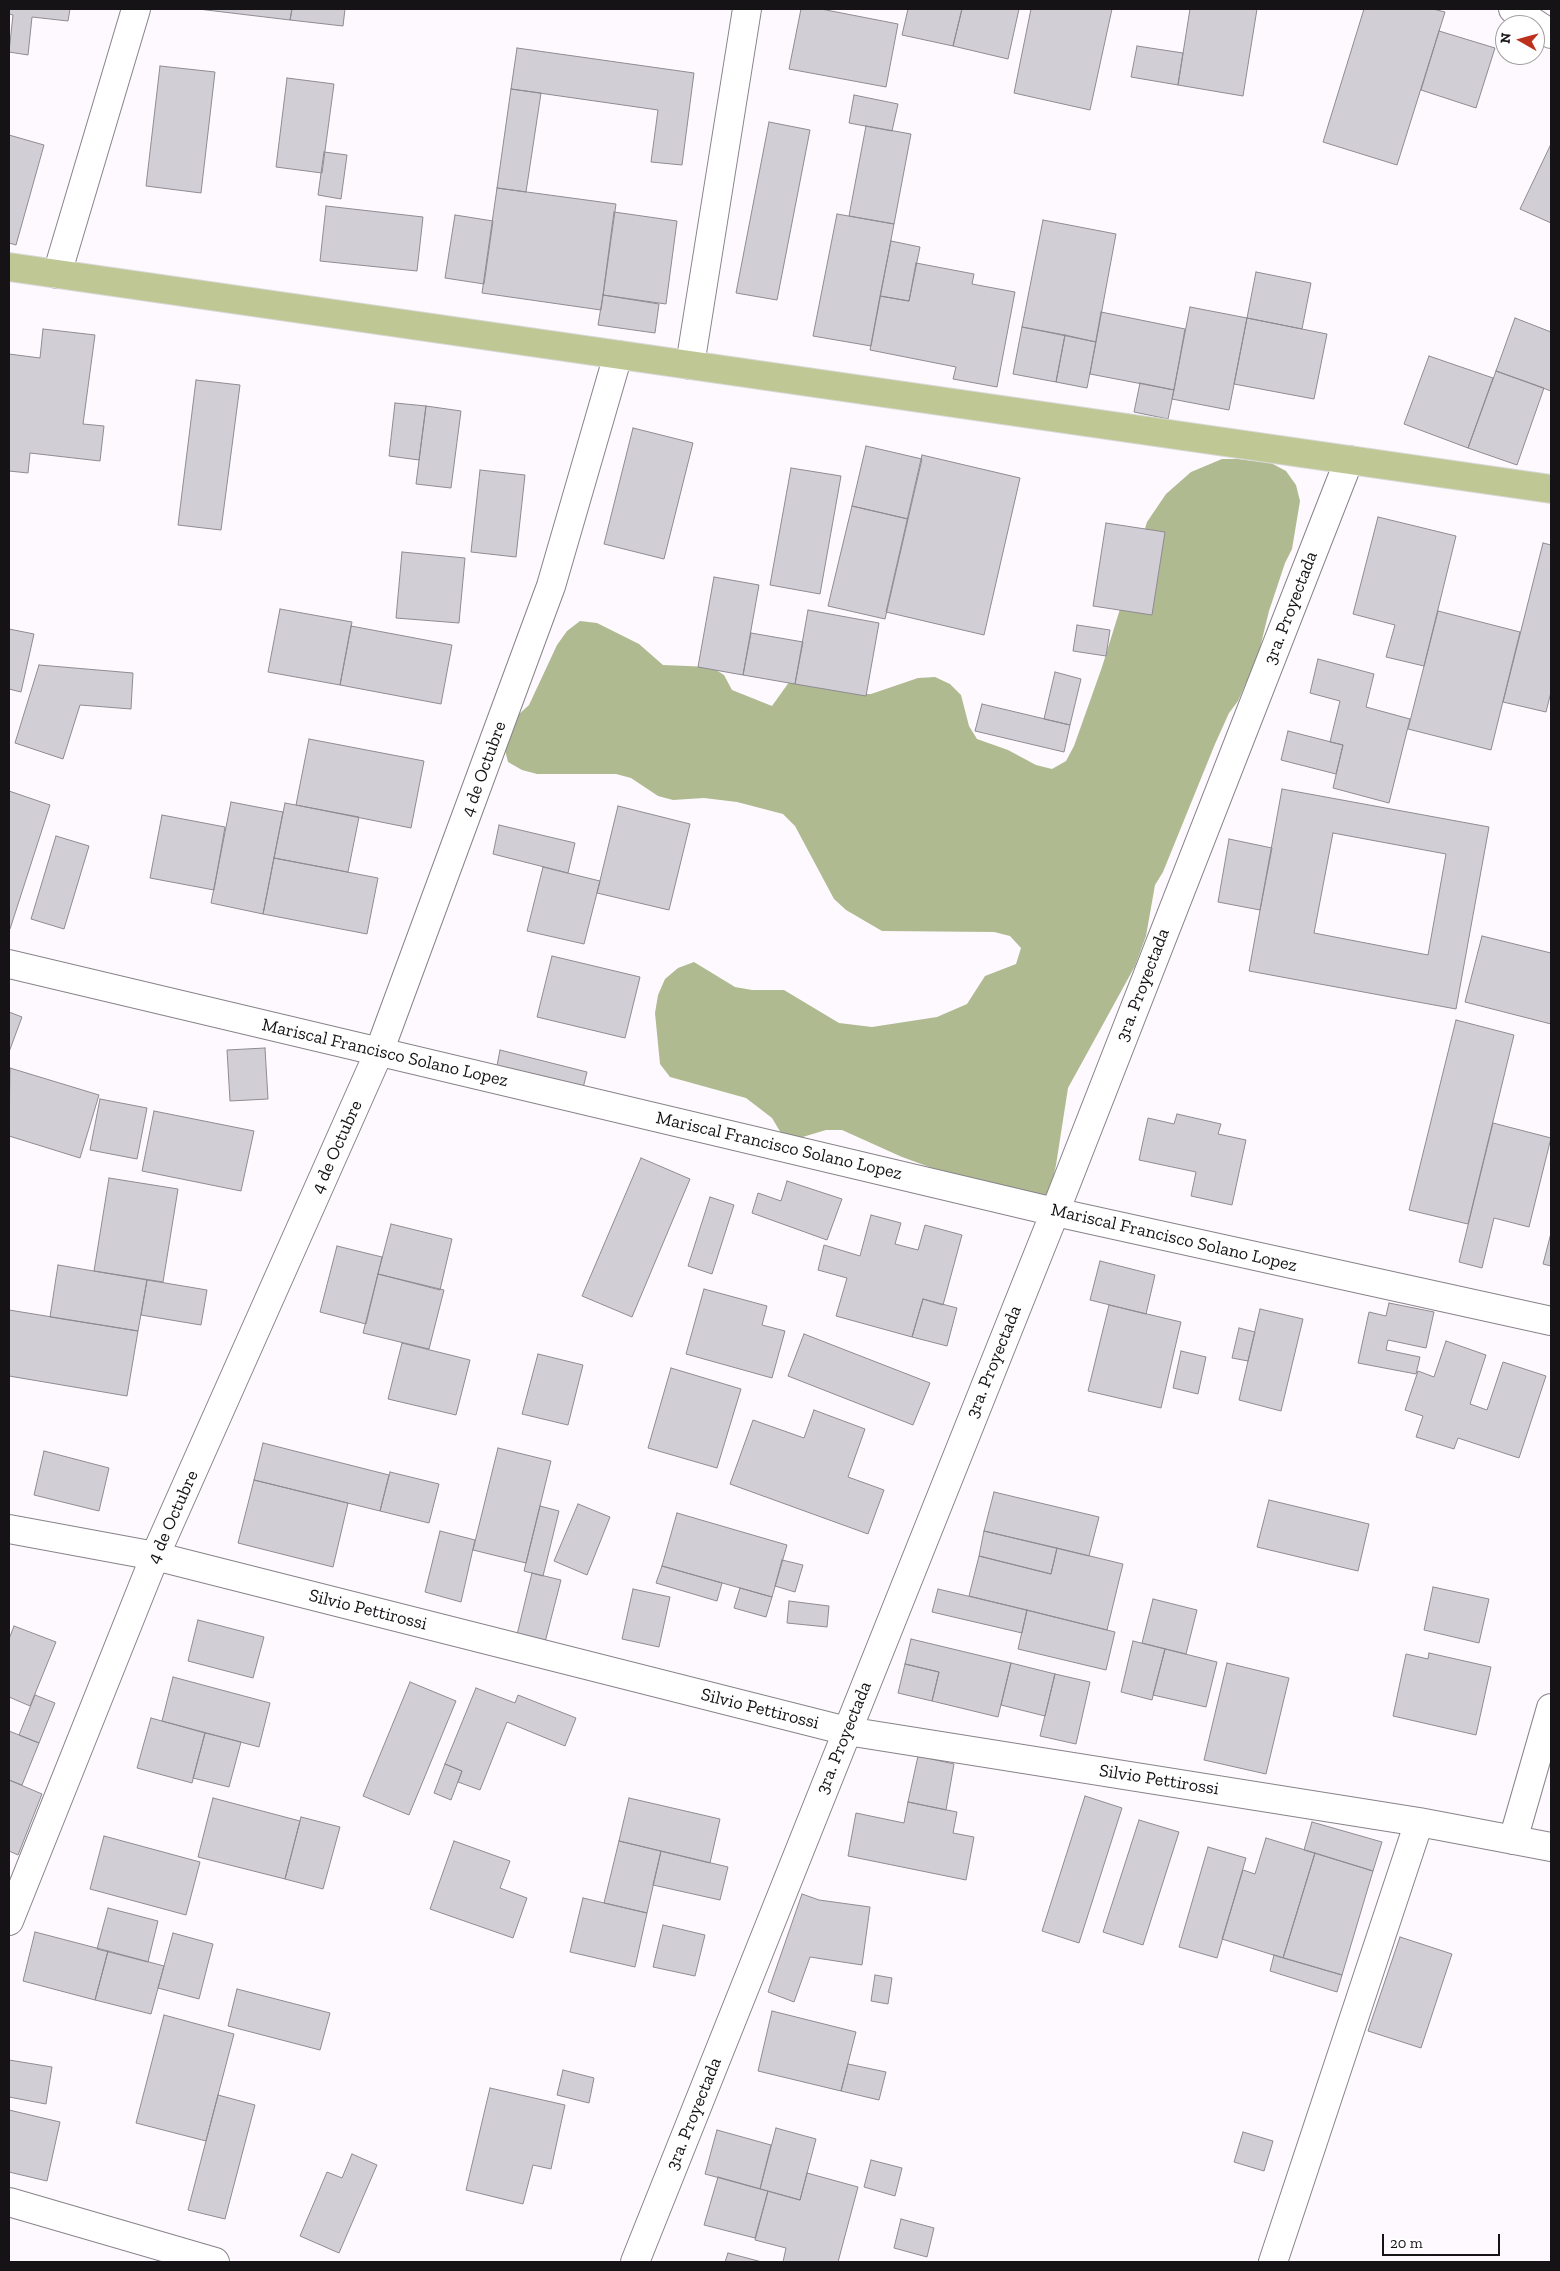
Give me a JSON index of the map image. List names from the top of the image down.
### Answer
{
  "streets": {
    "street": [
      "3ra. Proyectada",
      "4 de Octubre",
      "Mariscal Francisco Solano Lopez",
      "Silvio Pettirossi"
    ]
  },
  "crossings": [
    ["3ra. Proyectada", "Mariscal Francisco Solano Lopez"],
    ["3ra. Proyectada", "Silvio Pettirossi"],
    ["4 de Octubre", "Mariscal Francisco Solano Lopez"],
    ["4 de Octubre", "Silvio Pettirossi"]
  ],
  "scale_bar": "20 m",
  "north": "left"
}
